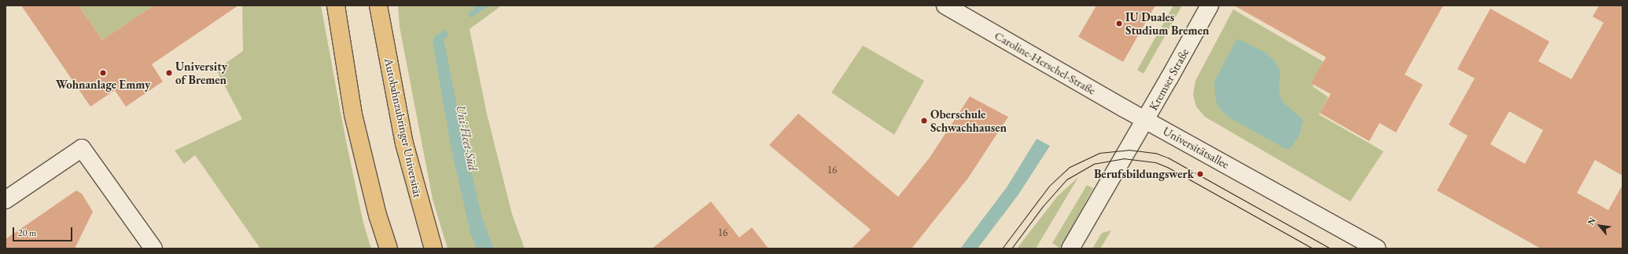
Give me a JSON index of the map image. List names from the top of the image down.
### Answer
{
  "streets": {
    "main road": ["Autobahnzubringer Universität"],
    "street": ["Caroline-Herschel-Straße", "Kremser Straße", "Universitätsallee"]
  },
  "crossings": [
    ["Caroline-Herschel-Straße", "Kremser Straße"],
    ["Caroline-Herschel-Straße", "Universitätsallee"],
    ["Kremser Straße", "Universitätsallee"]
  ],
  "water": ["Uni-Fleet-Süd"],
  "places": [
    "IU Duales Studium Bremen",
    "Wohnanlage Emmy",
    "University of Bremen",
    "Oberschule Schwachhausen",
    "Berufsbildungswerk"
  ],
  "house_numbers": ["16", "16"],
  "scale_bar": "20 m",
  "north": "top left"
}
